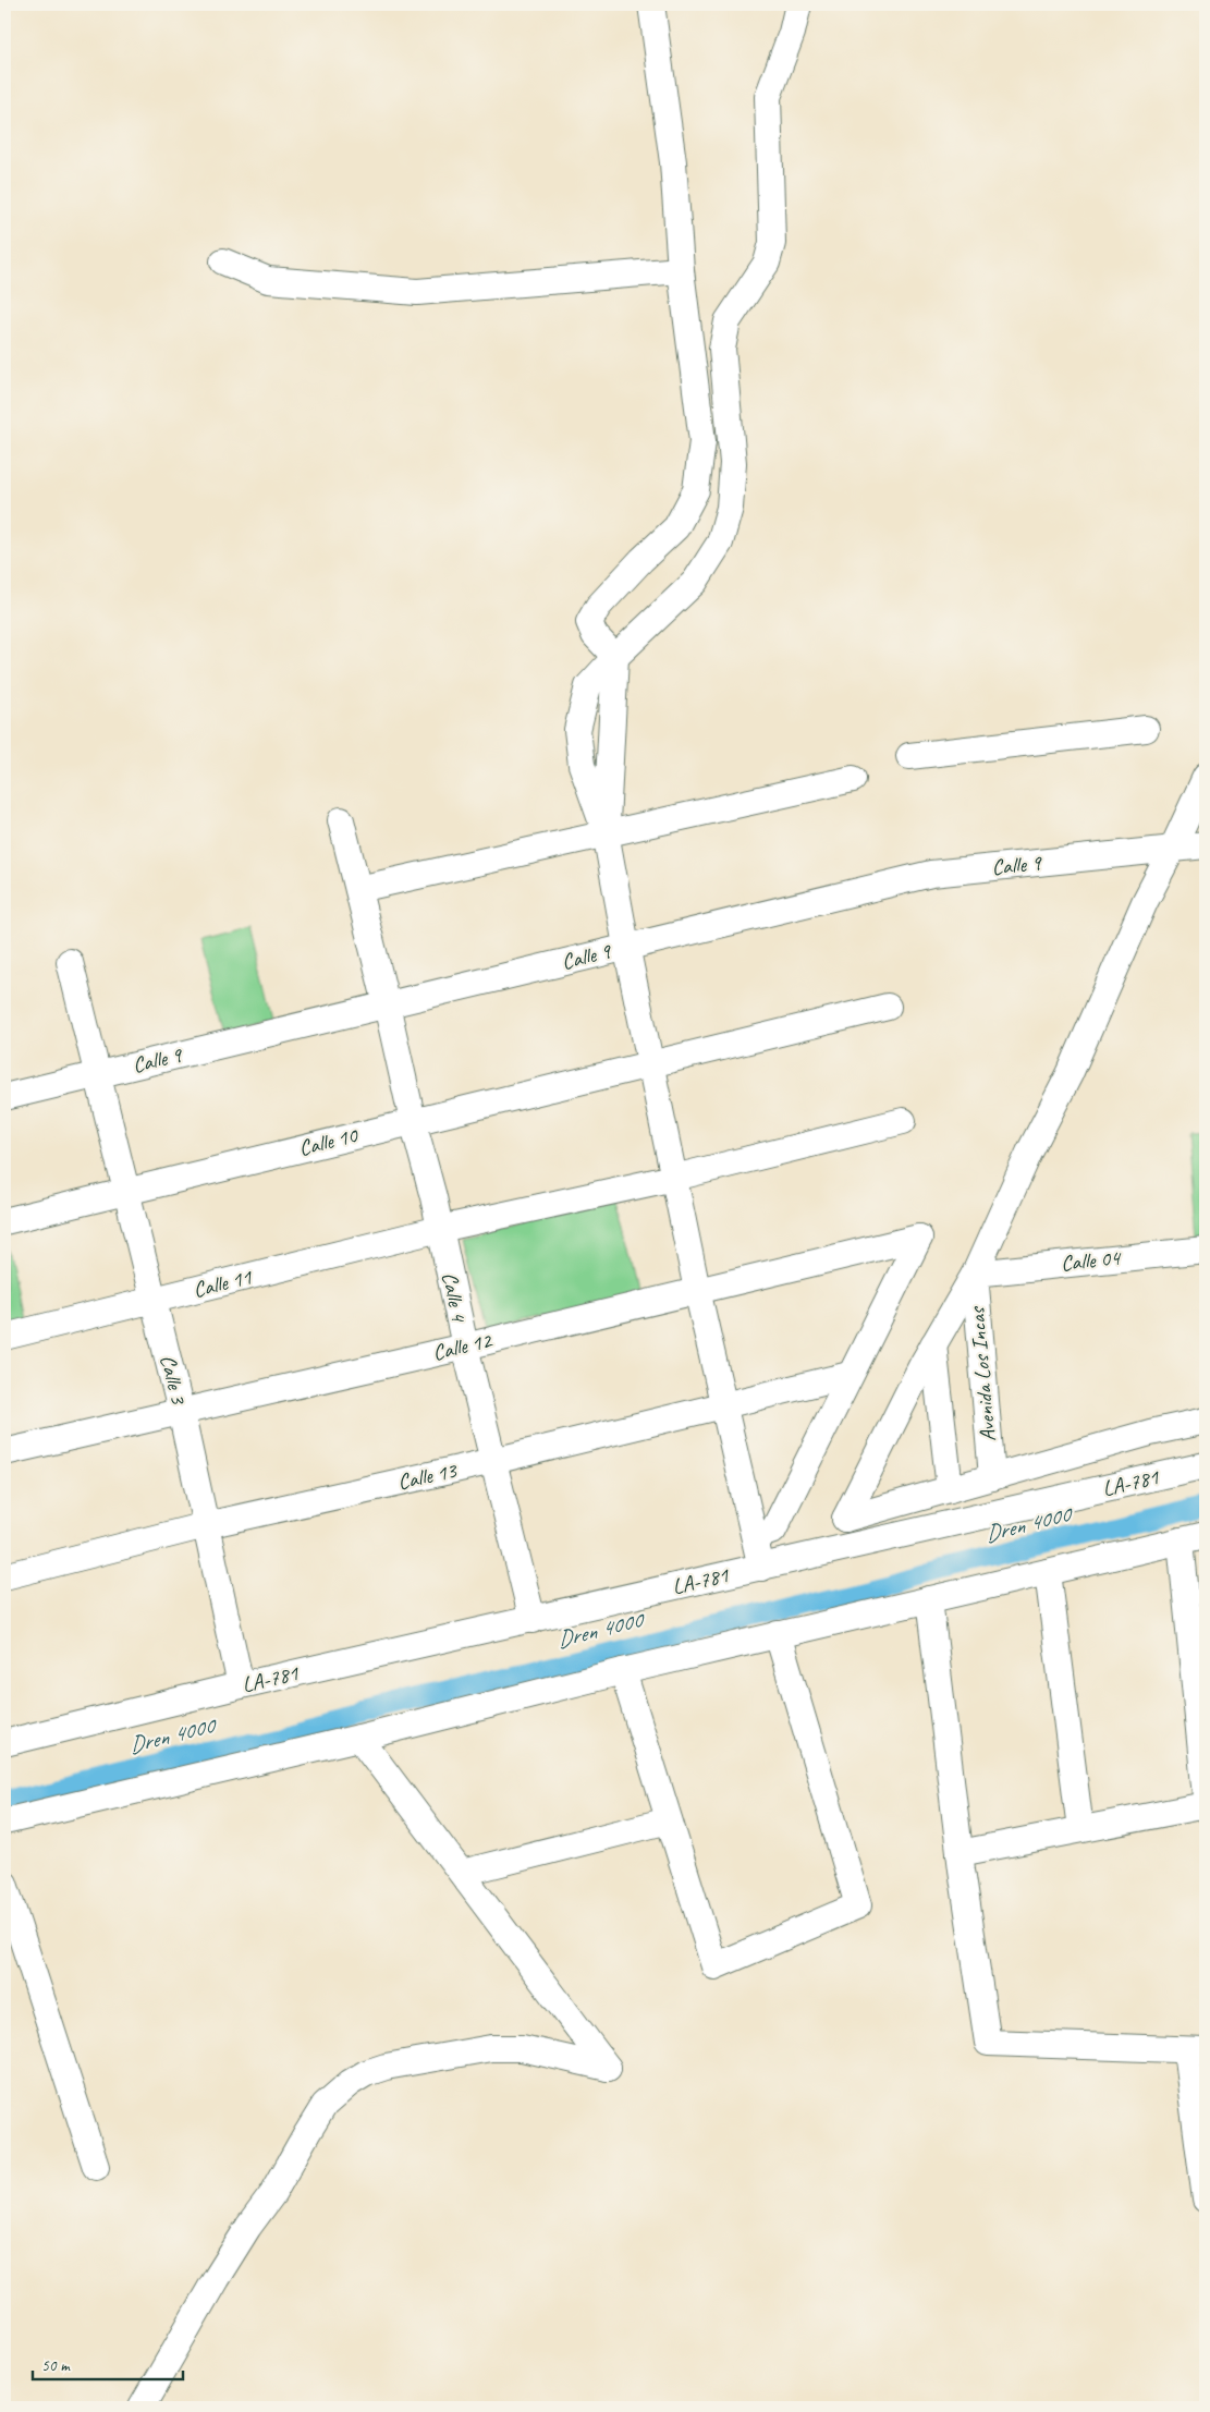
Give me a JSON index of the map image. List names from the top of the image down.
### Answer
{
  "streets": {
    "street": [
      "Calle 9",
      "Calle 10",
      "Calle 04",
      "Calle 11",
      "Calle 4",
      "Calle 12",
      "Avenida Los Incas",
      "Calle 3",
      "Calle 13",
      "LA-781"
    ]
  },
  "crossings": [
    ["Calle 9", "Calle 4"],
    ["Calle 9", "Calle 3"],
    ["Calle 10", "Calle 4"],
    ["Calle 10", "Calle 3"],
    ["Calle 04", "Avenida Los Incas"],
    ["Calle 11", "Calle 4"],
    ["Calle 11", "Calle 3"],
    ["Calle 4", "Calle 12"],
    ["Calle 4", "Calle 13"],
    ["Calle 4", "LA-781"],
    ["Calle 12", "Calle 3"],
    ["Calle 12", "Calle 13"],
    ["Calle 3", "Calle 13"],
    ["Calle 3", "LA-781"]
  ],
  "water": ["Dren 4000"],
  "scale_bar": "50 m"
}
